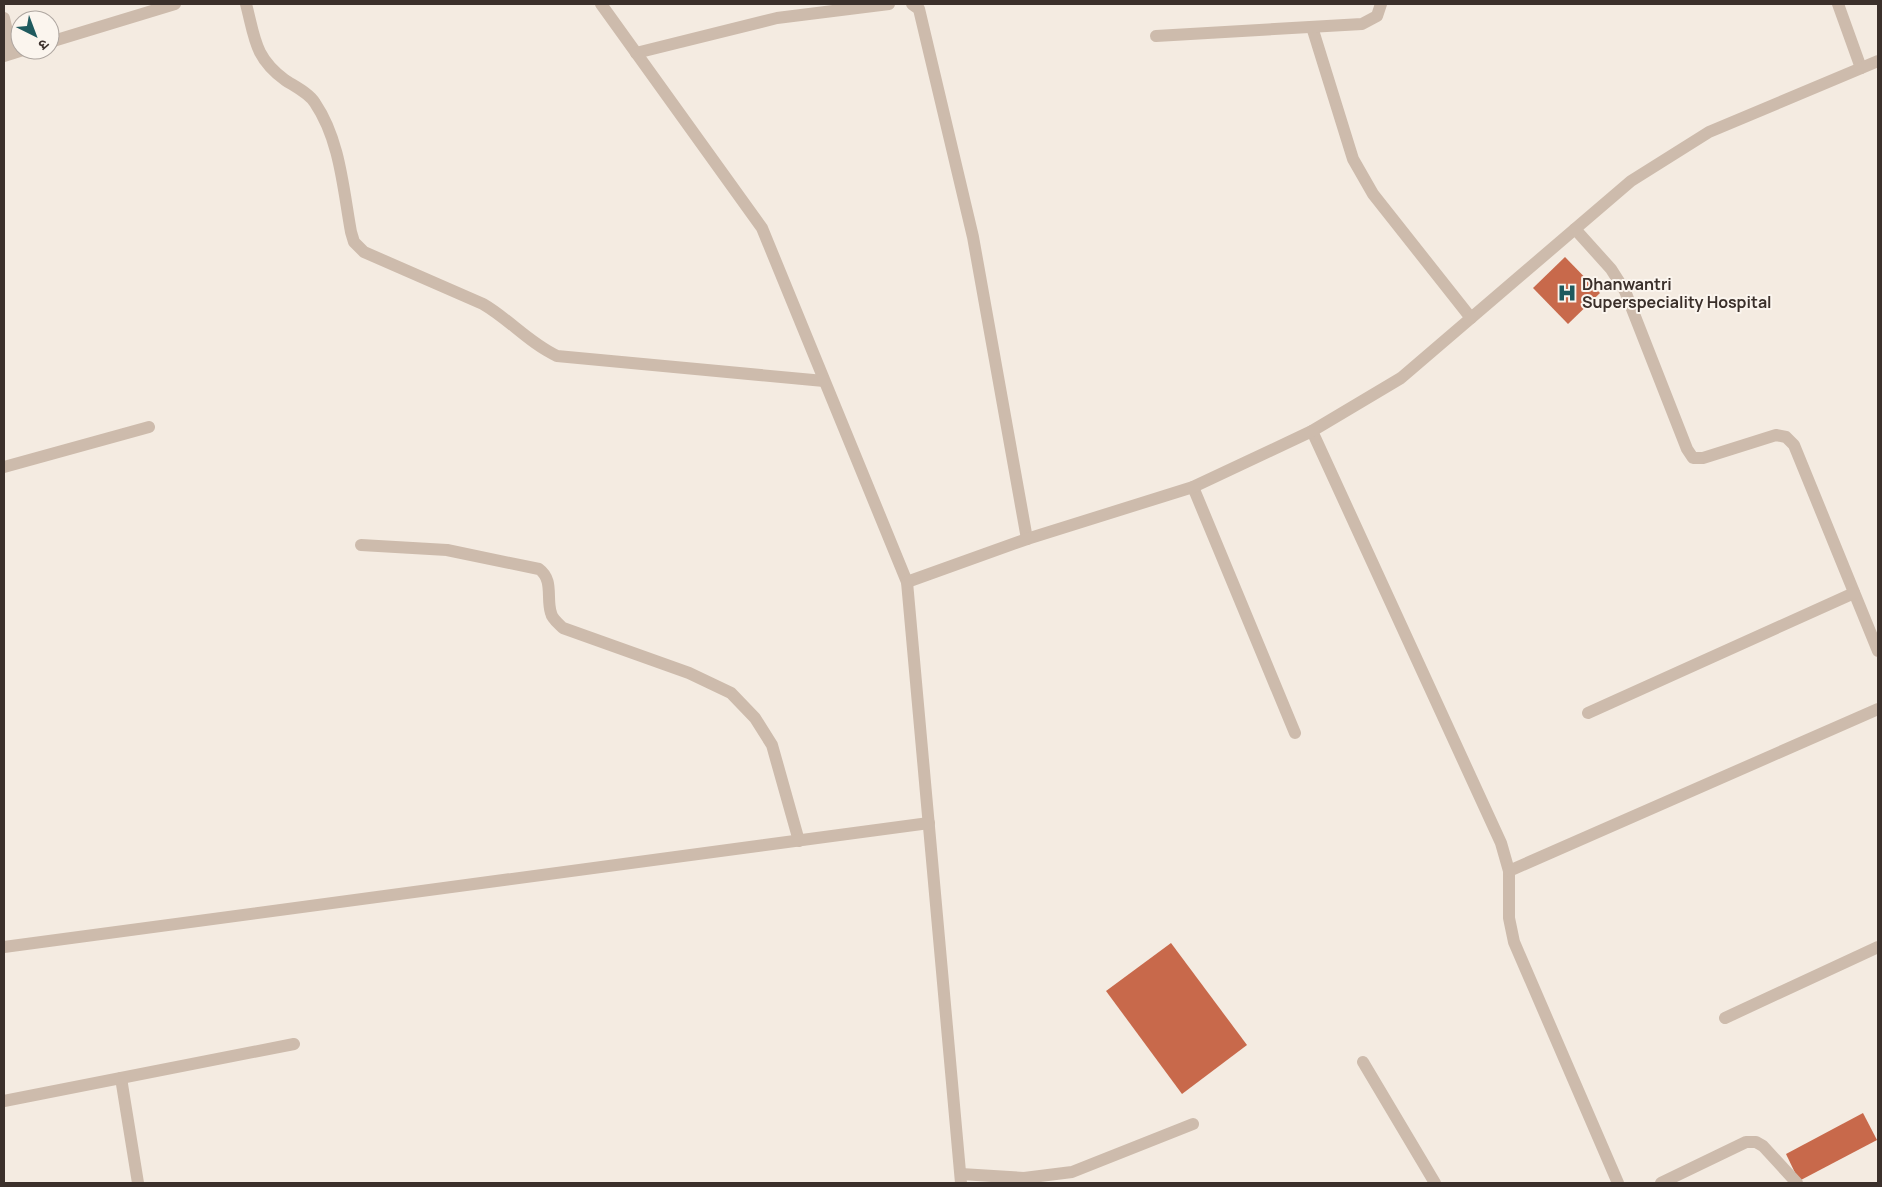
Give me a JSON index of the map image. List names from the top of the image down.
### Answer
{
  "places": {
    "hospital": ["Dhanwantri Superspeciality Hospital"]
  },
  "north": "bottom right"
}
